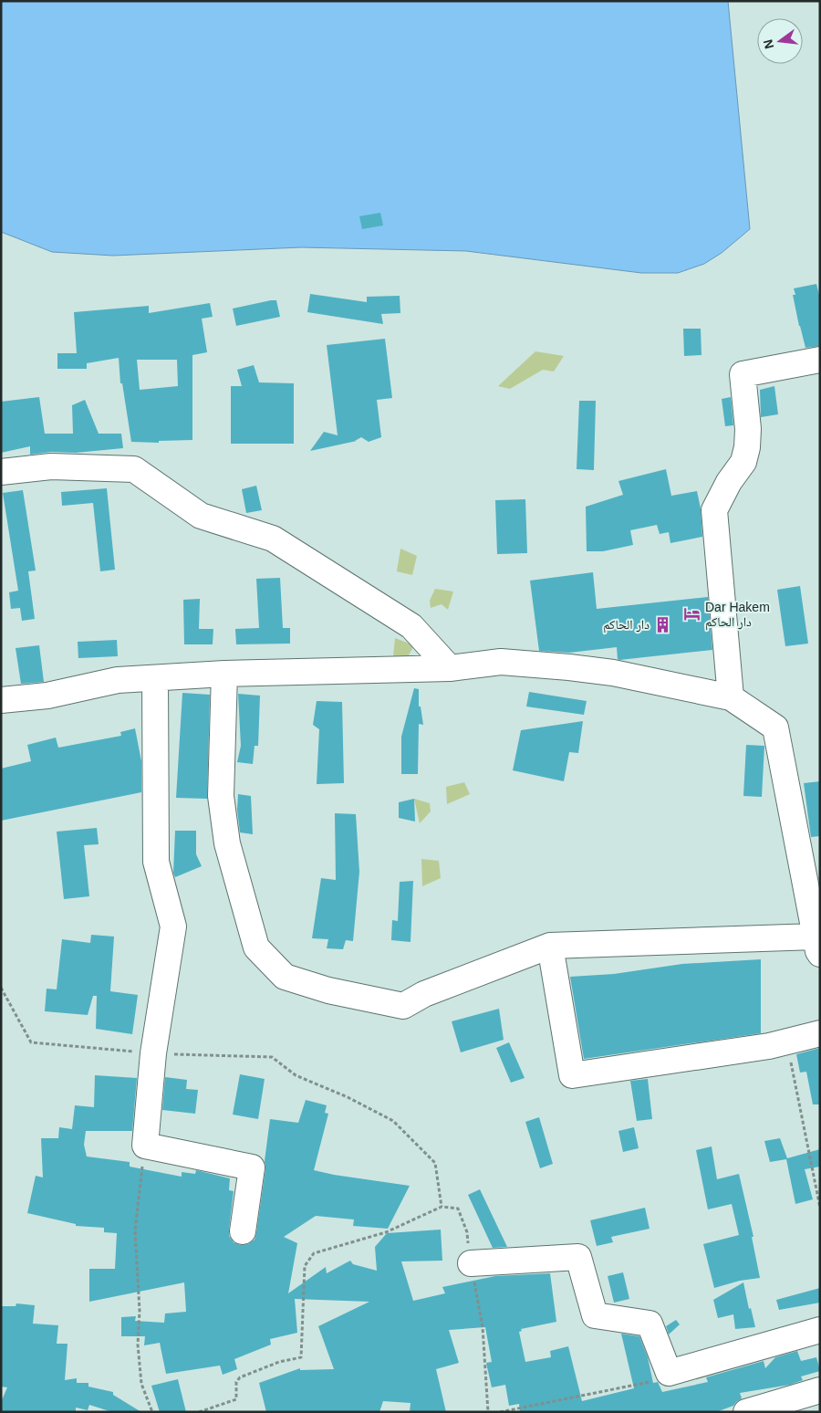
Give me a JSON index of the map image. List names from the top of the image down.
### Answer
{
  "places": {
    "hotel": ["Dar Hakem دار الحاكم"],
    "building": ["دار الحاكم"]
  },
  "north": "left"
}
